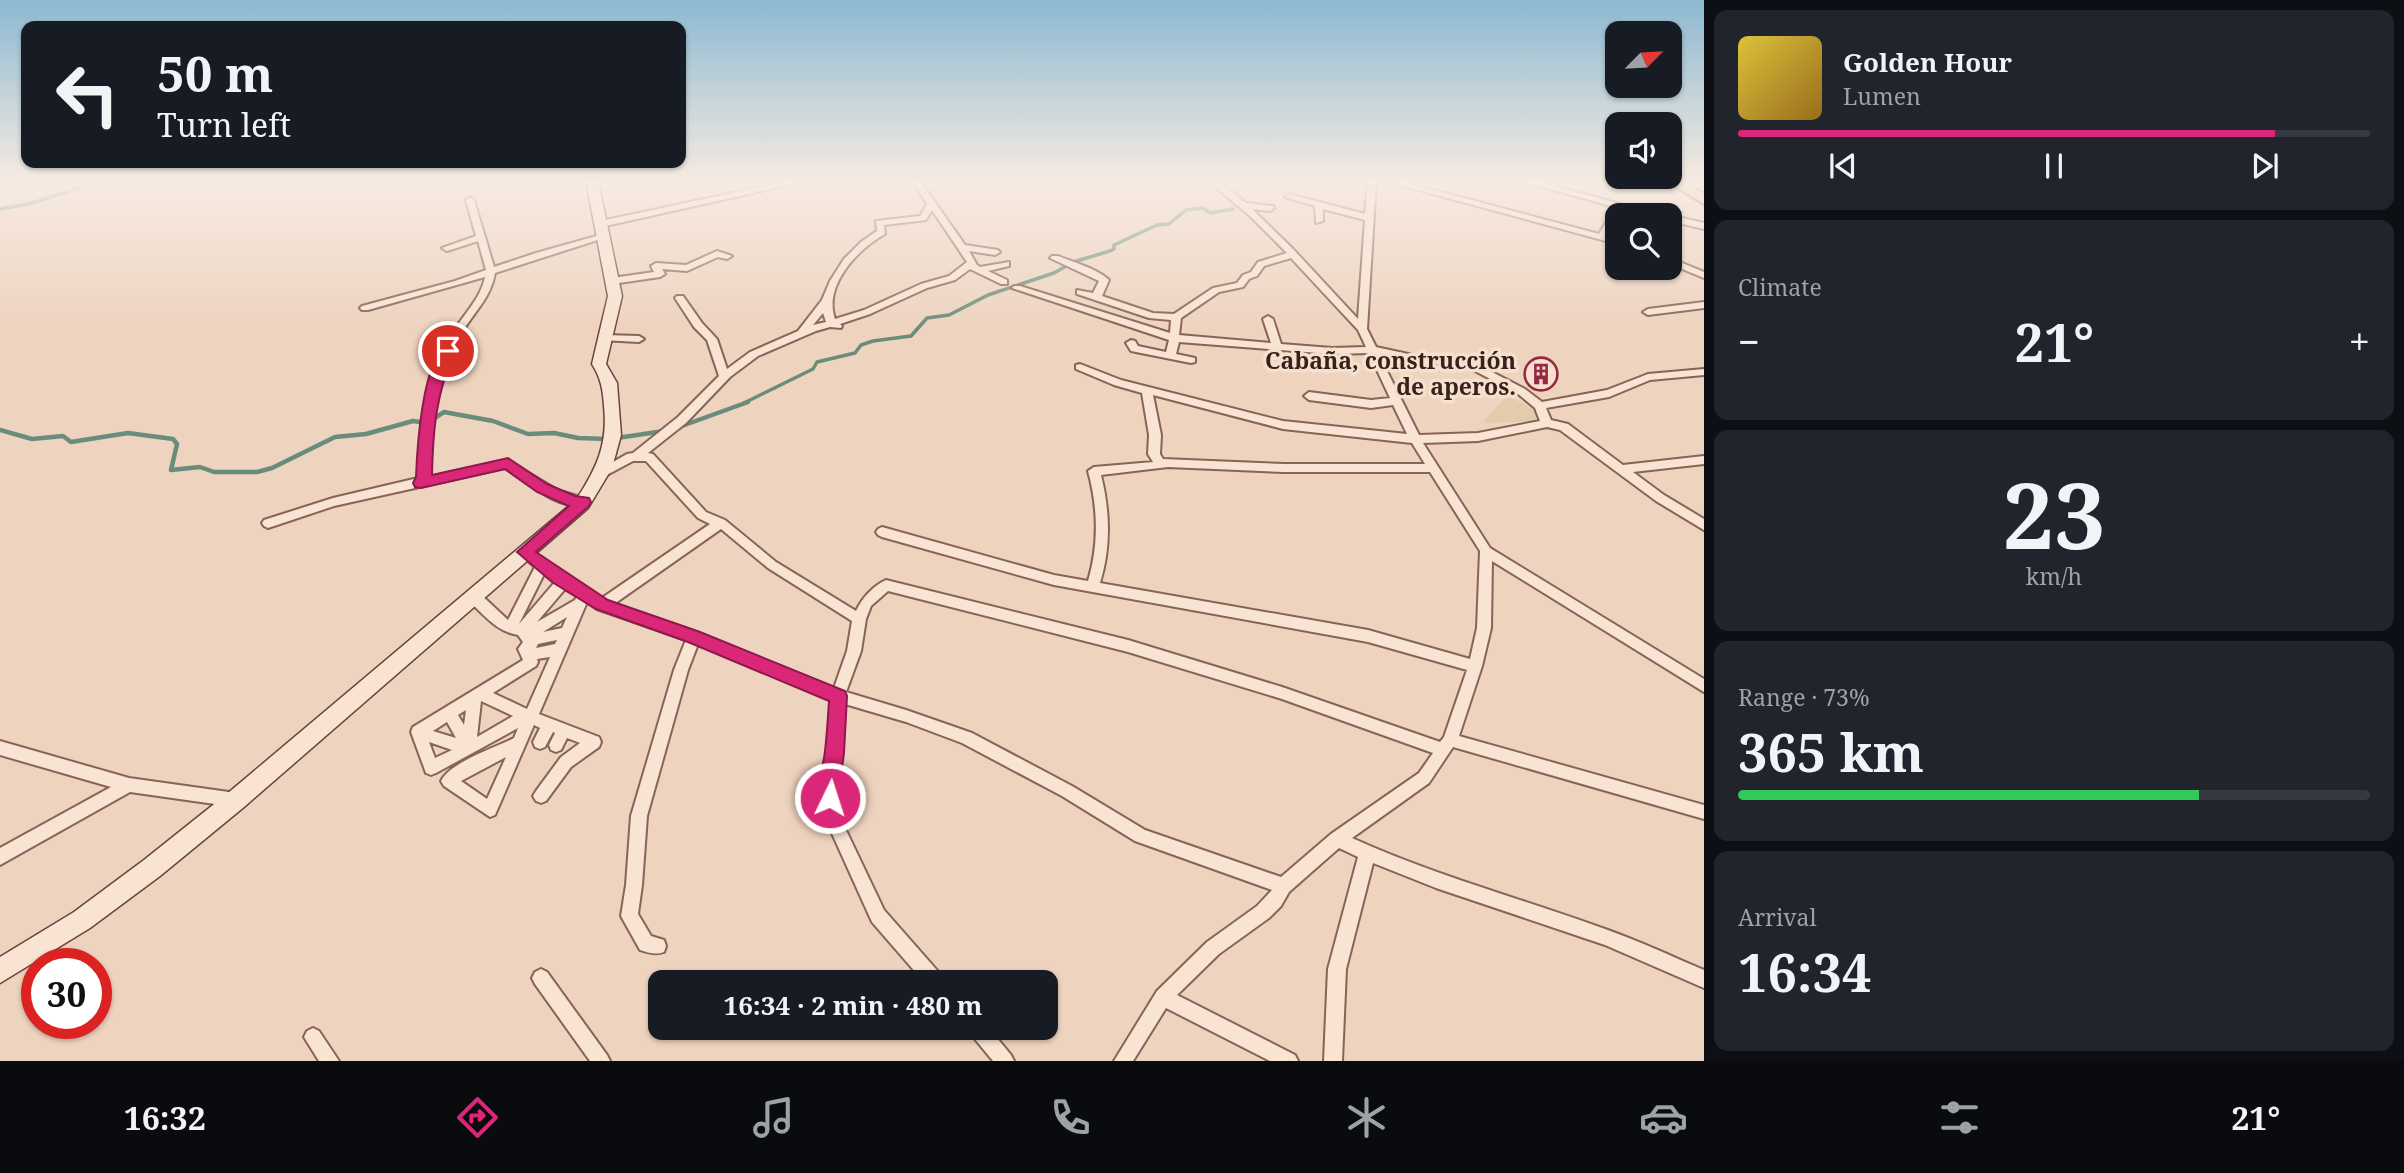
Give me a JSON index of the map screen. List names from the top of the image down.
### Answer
{
  "places": {
    "building": ["Cabaña, construcción de aperos."]
  },
  "north": "top right",
  "page": {
    "turn": ["50 m", "Turn left"],
    "song": ["Golden Hour", "Lumen"],
    "tile": [
      "Climate",
      ["23", "km/h"],
      ["Range · 73%", "365 km"],
      ["Arrival", "16:34"]
    ],
    "heat": ["−", "21°", "+"],
    "limit": "30",
    "trip": "16:34 · 2 min · 480 m",
    "tabs": ["16:32", "21°"]
  }
}
